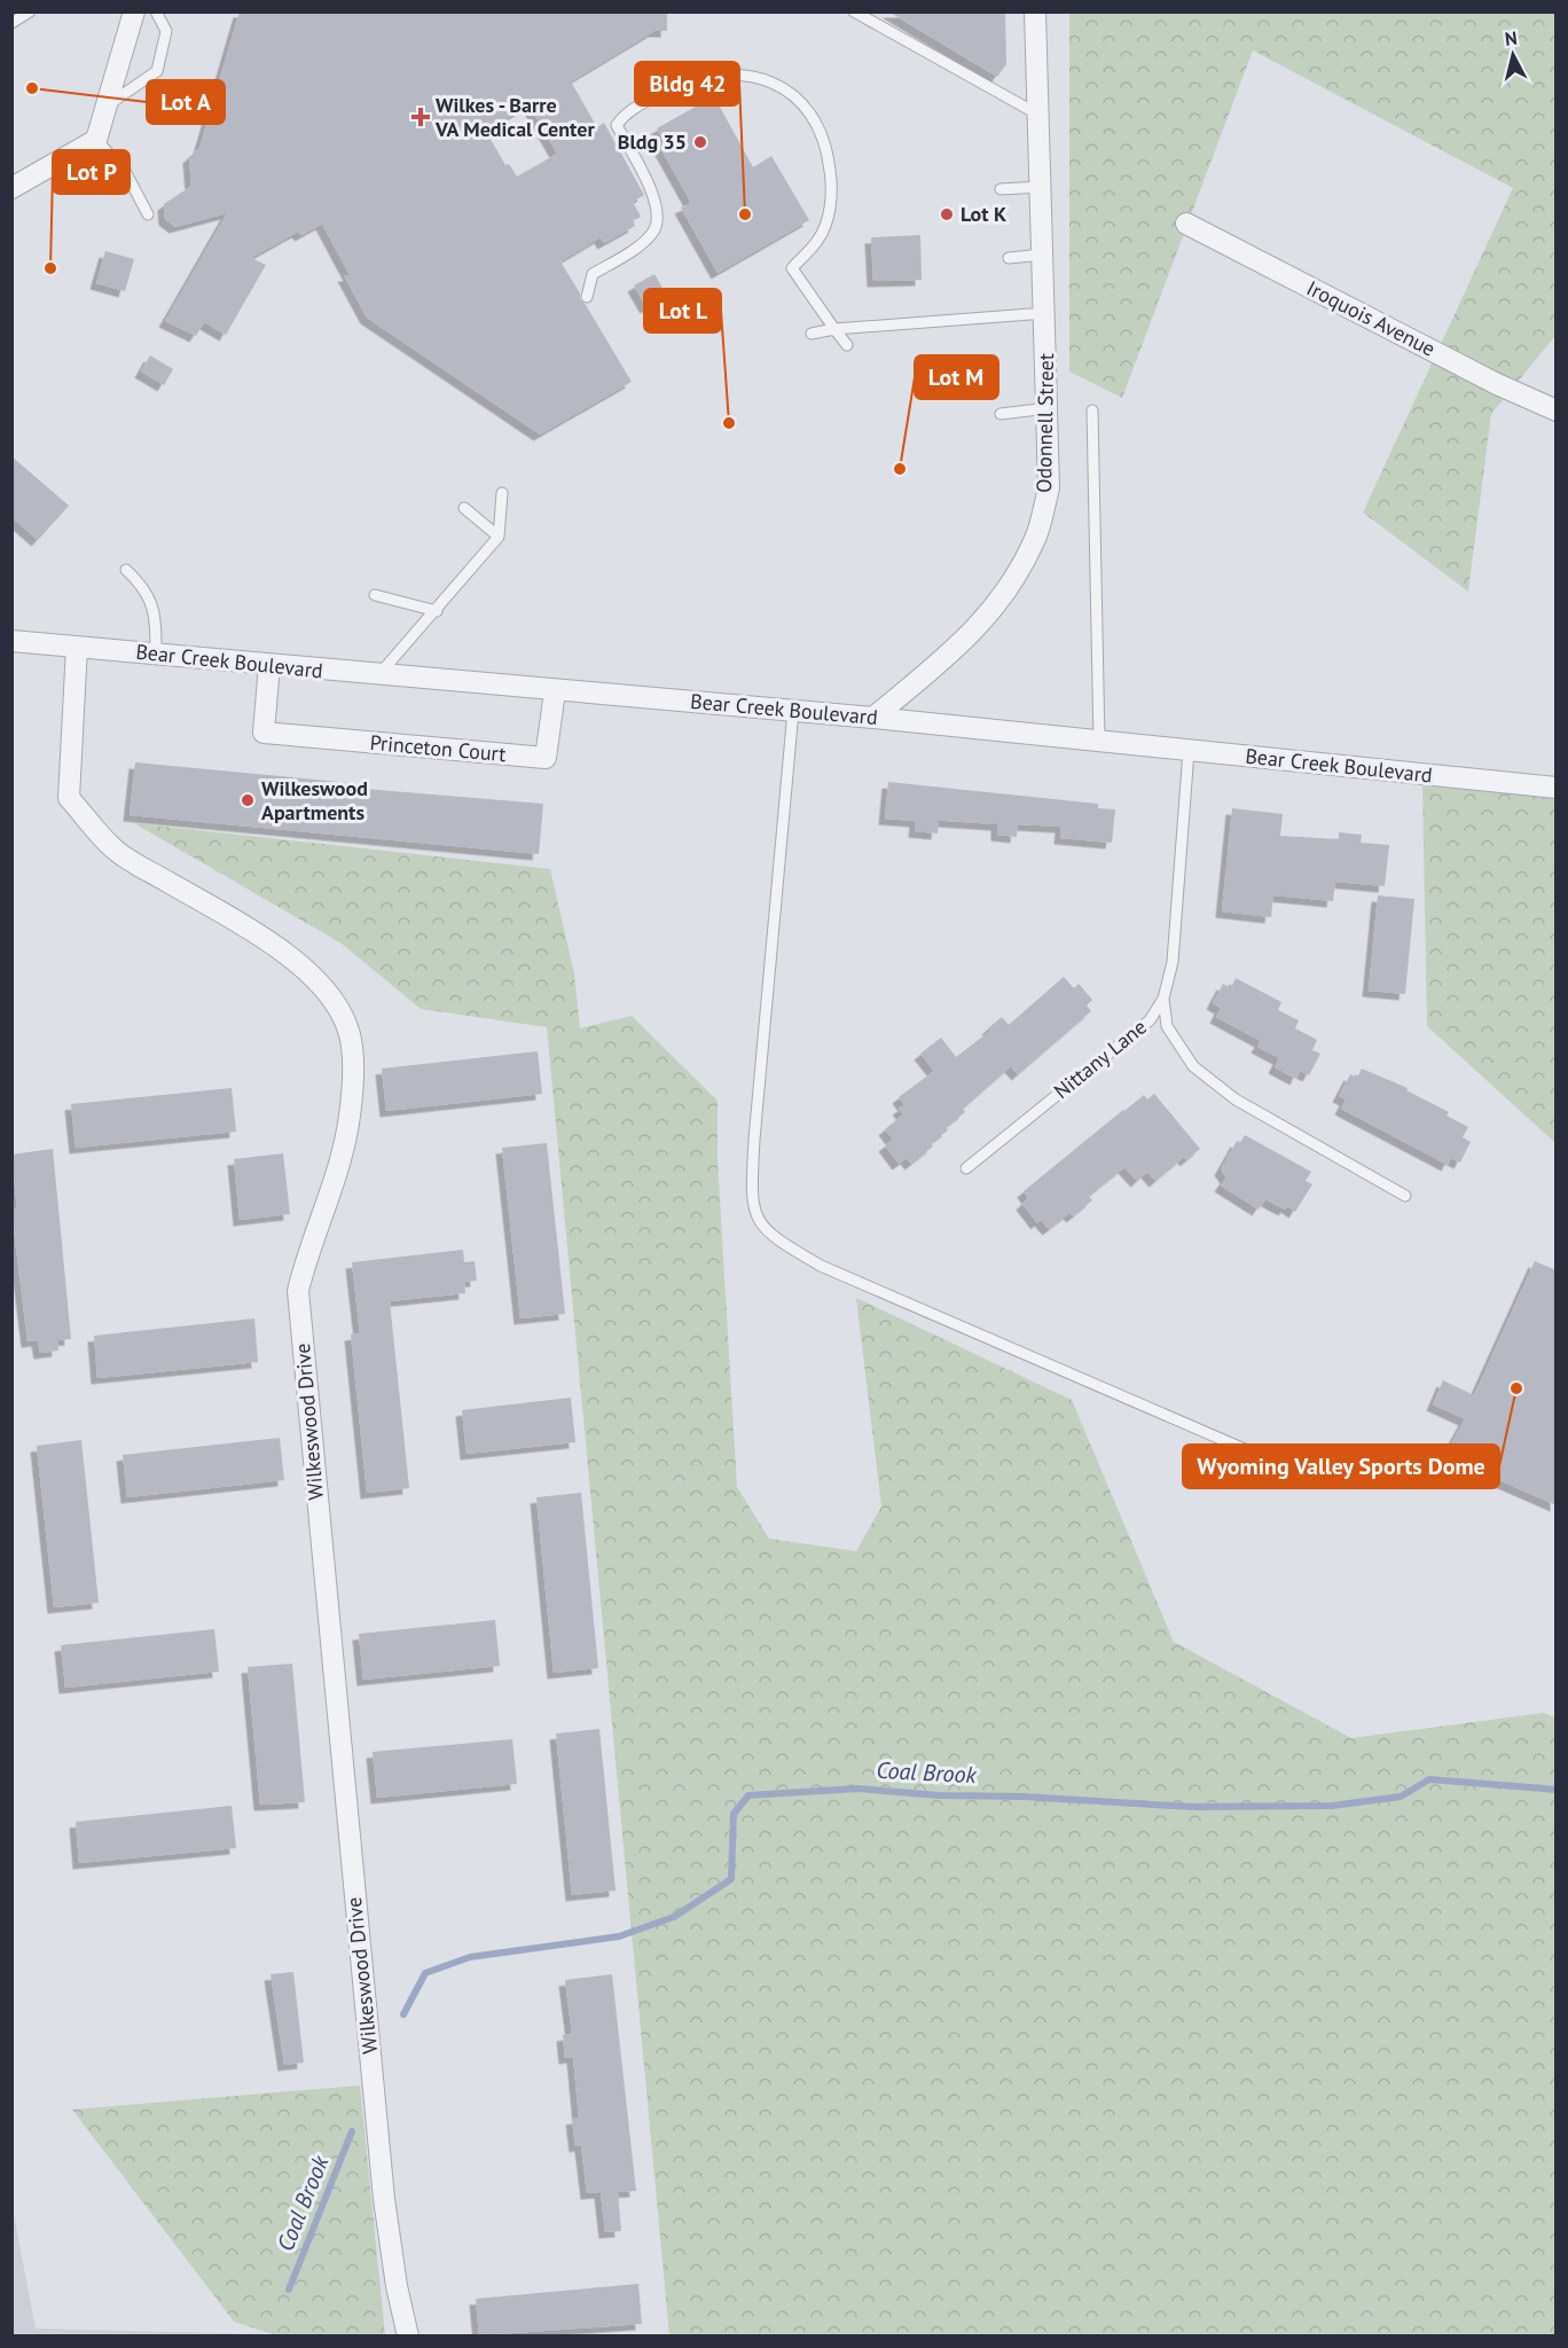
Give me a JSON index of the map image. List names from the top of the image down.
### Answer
{
  "streets": {
    "street": [
      "Iroquois Avenue",
      "Odonnell Street",
      "Bear Creek Boulevard",
      "Princeton Court",
      "Wilkeswood Drive"
    ],
    "lane": ["Nittany Lane"]
  },
  "crossings": [
    ["Odonnell Street", "Bear Creek Boulevard"],
    ["Bear Creek Boulevard", "Princeton Court"],
    ["Bear Creek Boulevard", "Nittany Lane"],
    ["Bear Creek Boulevard", "Wilkeswood Drive"]
  ],
  "water": ["Coal Brook"],
  "places": {
    "other": [
      "Lot A",
      "Bldg 35",
      "Bldg 42",
      "Lot K",
      "Lot P",
      "Lot L",
      "Lot M",
      "Wilkeswood Apartments",
      "Wyoming Valley Sports Dome"
    ],
    "health": ["Wilkes - Barre VA Medical Center"]
  },
  "north": "top"
}
